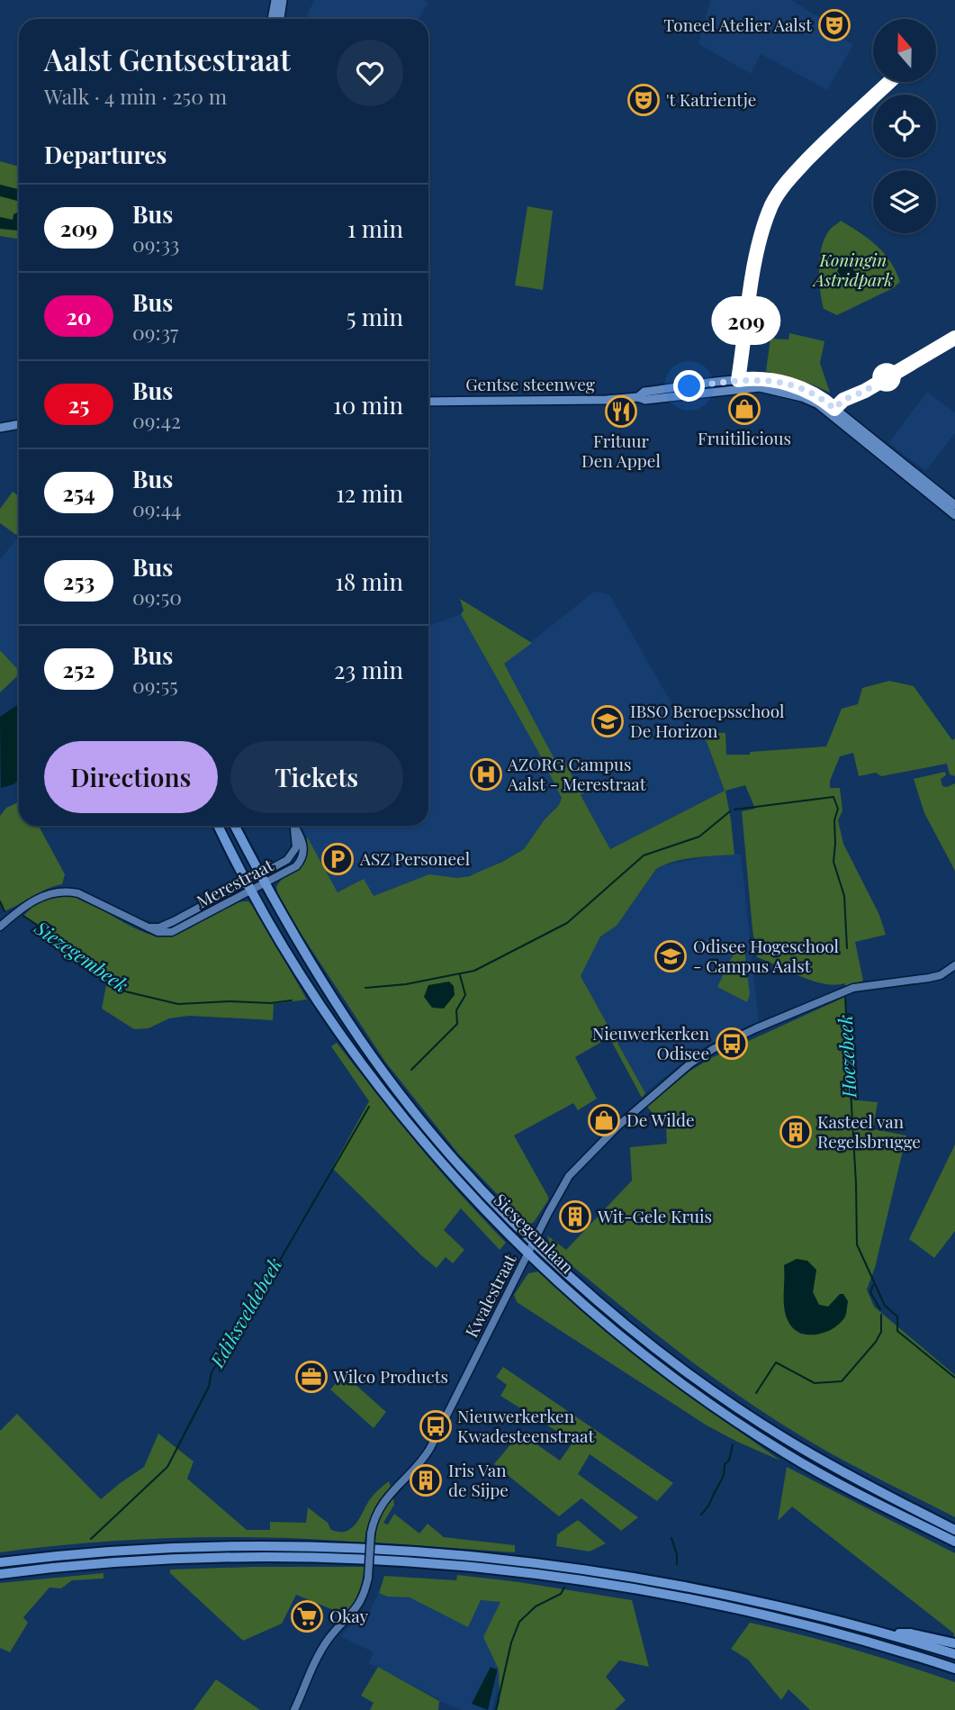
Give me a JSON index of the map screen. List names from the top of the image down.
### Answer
{
  "streets": {
    "highway": ["Siesegemlaan"],
    "main road": ["Gentse steenweg"],
    "street": ["Merestraat", "Kwalestraat"]
  },
  "crossings": [
    ["Merestraat", "Siesegemlaan"],
    ["Siesegemlaan", "Kwalestraat"]
  ],
  "water": ["Siezegembeek", "Hoezebeek", "Ediksveldebeek"],
  "parks": ["Koningin Astridpark"],
  "places": {
    "theatre": ["Toneel Atelier Aalst", "'t Katrientje"],
    "shop": ["Fruitilicious", "De Wilde"],
    "restaurant": ["Frituur Den Appel"],
    "school or university": ["IBSO Beroepsschool De Horizon", "Odisee Hogeschool - Campus Aalst"],
    "hospital": ["AZORG Campus Aalst - Merestraat"],
    "parking": ["ASZ Personeel"],
    "bus stop": ["Nieuwerkerken Odisee", "Nieuwerkerken Kwadesteenstraat"],
    "building": ["Kasteel van Regelsbrugge", "Wit-Gele Kruis", "Iris Van de Sijpe"],
    "office": ["Wilco Products"],
    "supermarket": ["Okay"]
  },
  "lines": ["bus line 209"],
  "north": "top",
  "page": {
    "on_map": "209",
    "heading": [
      ["Aalst Gentsestraat", "Walk · 4 min · 250 m"],
      "Departures"
    ],
    "list": [
      {
        "mark": "209",
        "name": "Bus",
        "note": "09:33",
        "value": "1 min"
      },
      {
        "mark": "20",
        "name": "Bus",
        "note": "09:37",
        "value": "5 min"
      },
      {
        "mark": "25",
        "name": "Bus",
        "note": "09:42",
        "value": "10 min"
      },
      {
        "mark": "254",
        "name": "Bus",
        "note": "09:44",
        "value": "12 min"
      },
      {
        "mark": "253",
        "name": "Bus",
        "note": "09:50",
        "value": "18 min"
      },
      {
        "mark": "252",
        "name": "Bus",
        "note": "09:55",
        "value": "23 min"
      }
    ],
    "buttons": ["Directions", "Tickets"]
  }
}
